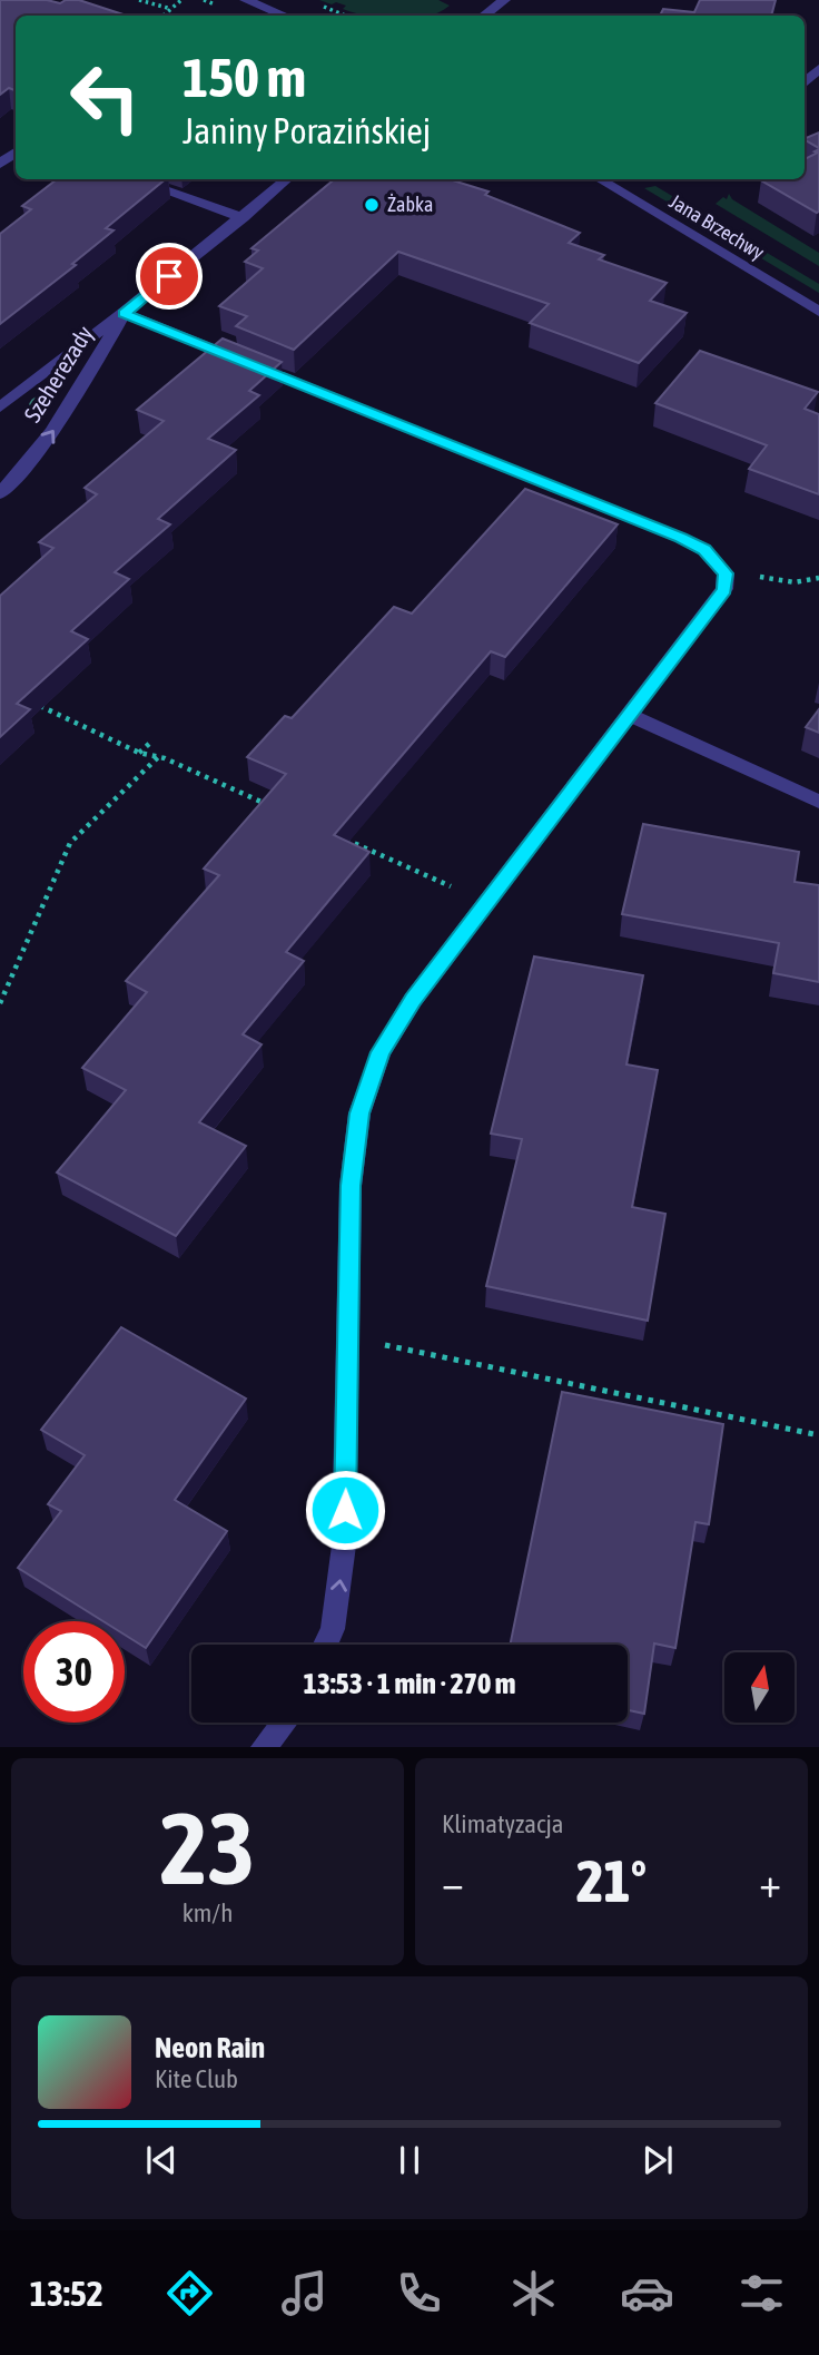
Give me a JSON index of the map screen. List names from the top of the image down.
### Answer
{
  "streets": {
    "street": ["Jana Brzechwy", "Szeherezady"]
  },
  "places": ["Żabka"],
  "north": "top",
  "page": {
    "turn": ["150 m", "Janiny Porazińskiej"],
    "limit": "30",
    "trip": "13:53 · 1 min · 270 m",
    "tile": [
      ["23", "km/h"],
      "Klimatyzacja"
    ],
    "heat": ["−", "21°", "+"],
    "song": ["Neon Rain", "Kite Club"],
    "tabs": "13:52"
  }
}
